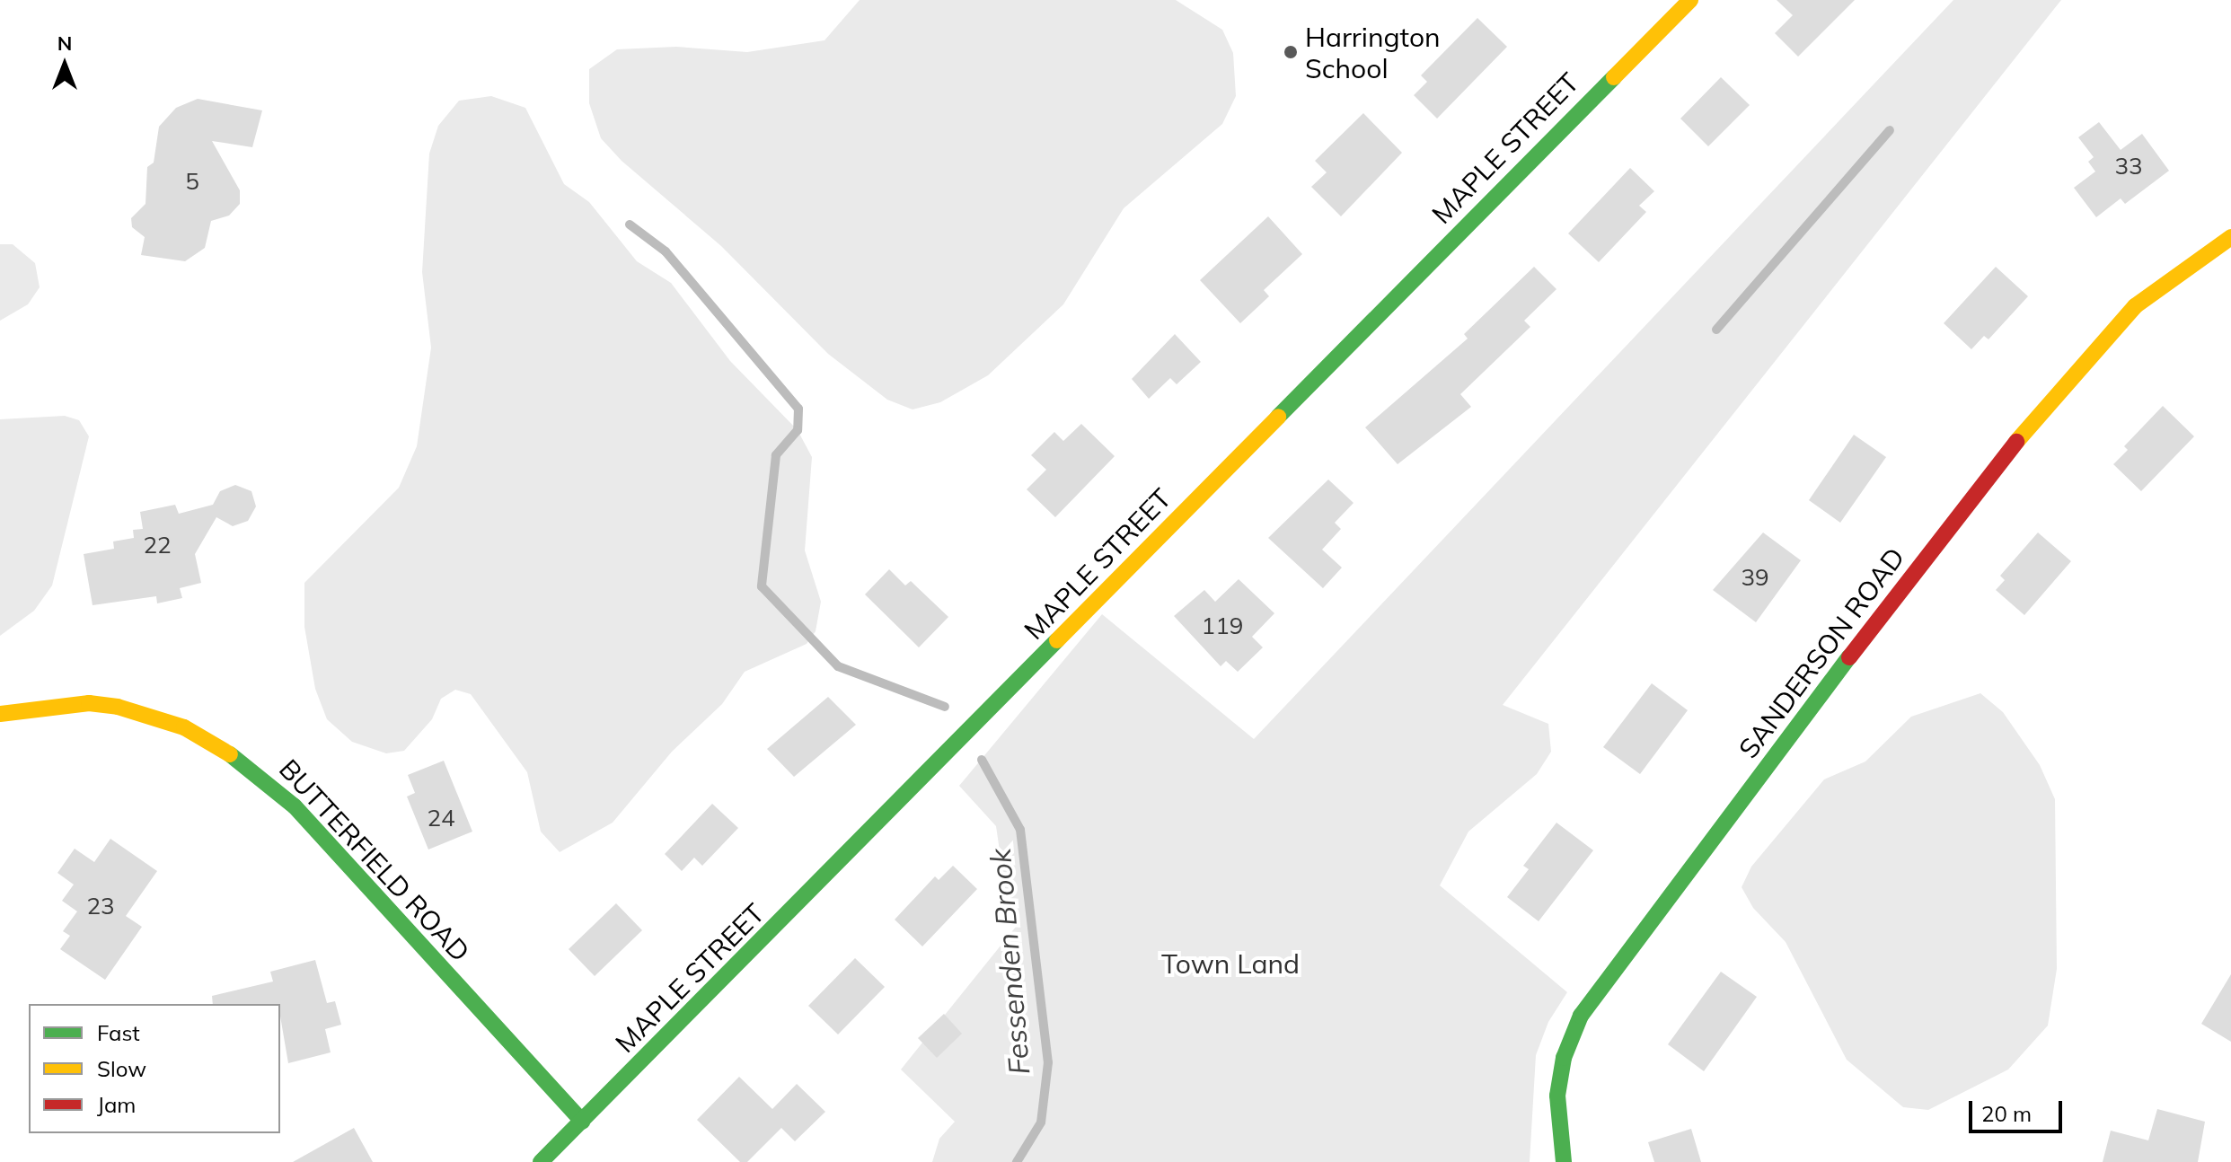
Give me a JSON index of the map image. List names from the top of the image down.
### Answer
{
  "streets": {
    "street": ["MAPLE STREET", "SANDERSON ROAD", "BUTTERFIELD ROAD"]
  },
  "crossings": [
    ["MAPLE STREET", "BUTTERFIELD ROAD"]
  ],
  "water": ["Fessenden Brook"],
  "parks": ["Town Land"],
  "places": ["Harrington School"],
  "house_numbers": [
    "33",
    "5",
    "22",
    "39",
    "119",
    "24",
    "23"
  ],
  "legend": ["Fast", "Slow", "Jam"],
  "scale_bar": "20 m",
  "north": "top"
}
